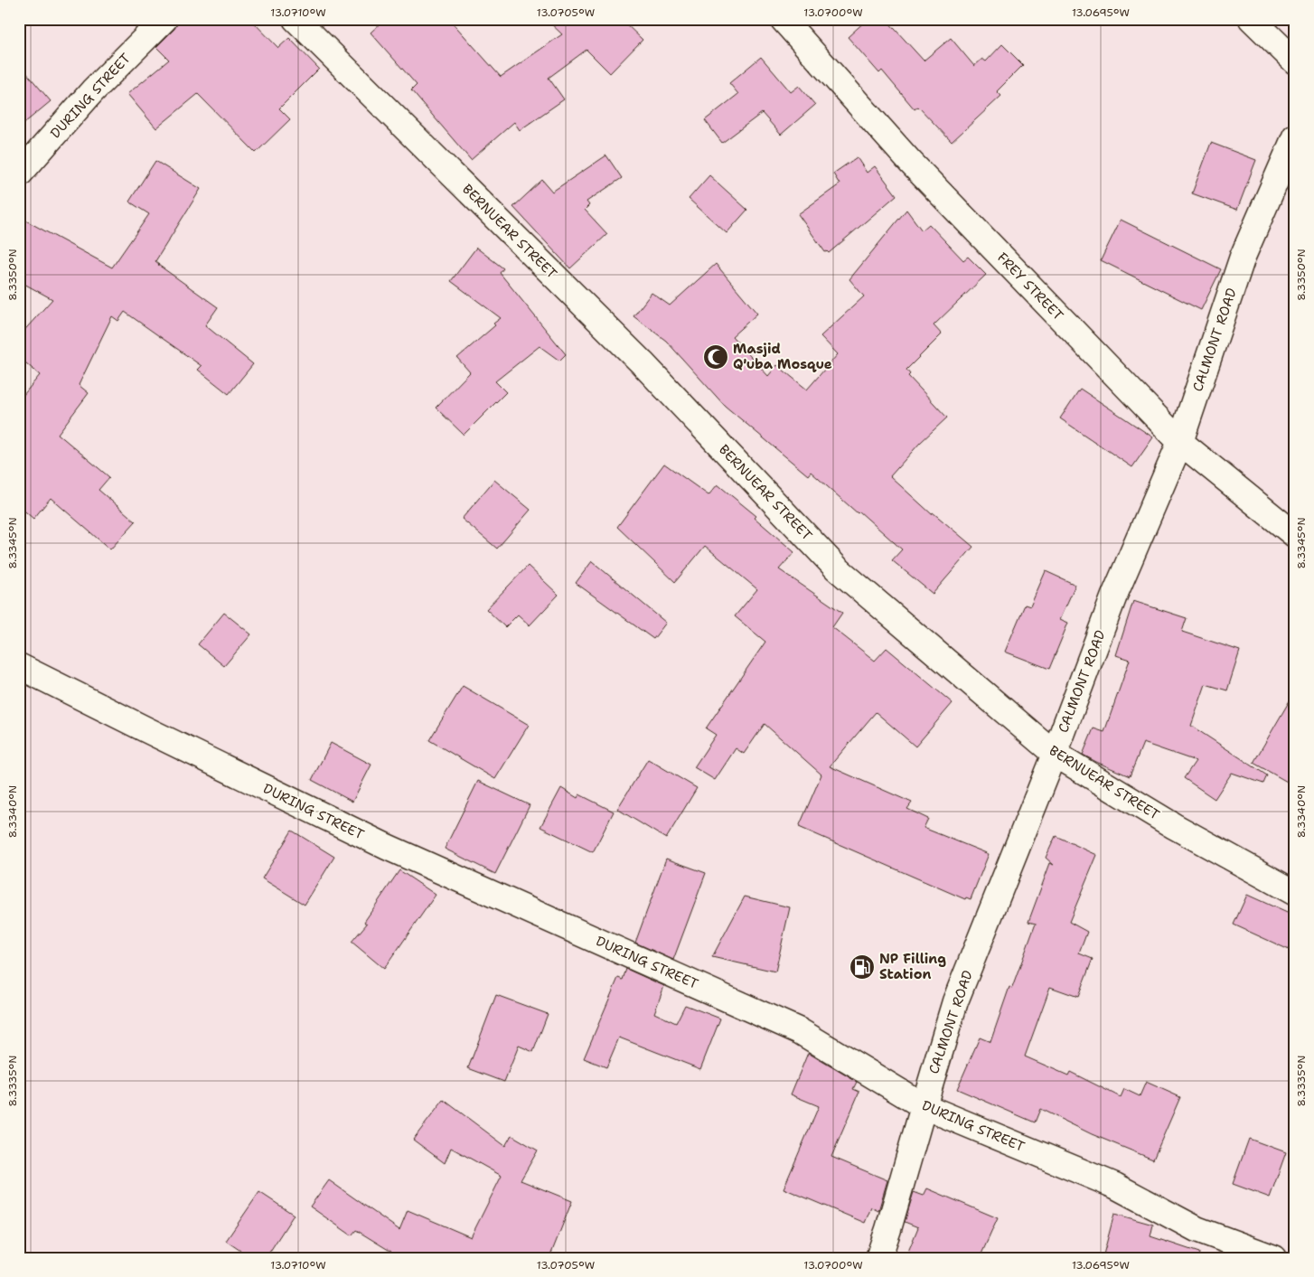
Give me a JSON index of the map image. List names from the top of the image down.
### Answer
{
  "streets": {
    "street": [
      "DURING STREET",
      "BERNUEAR STREET",
      "FREY STREET",
      "CALMONT ROAD"
    ]
  },
  "crossings": [
    ["DURING STREET", "CALMONT ROAD"],
    ["BERNUEAR STREET", "CALMONT ROAD"],
    ["FREY STREET", "CALMONT ROAD"]
  ],
  "places": {
    "mosque": ["Masjid Q'uba Mosque"],
    "fuel station": ["NP Filling Station"]
  },
  "coordinates": [
    "13.0710°W",
    "13.0705°W",
    "13.0700°W",
    "13.0695°W",
    "8.3350°N",
    "8.3345°N",
    "8.3340°N",
    "8.3335°N"
  ]
}
